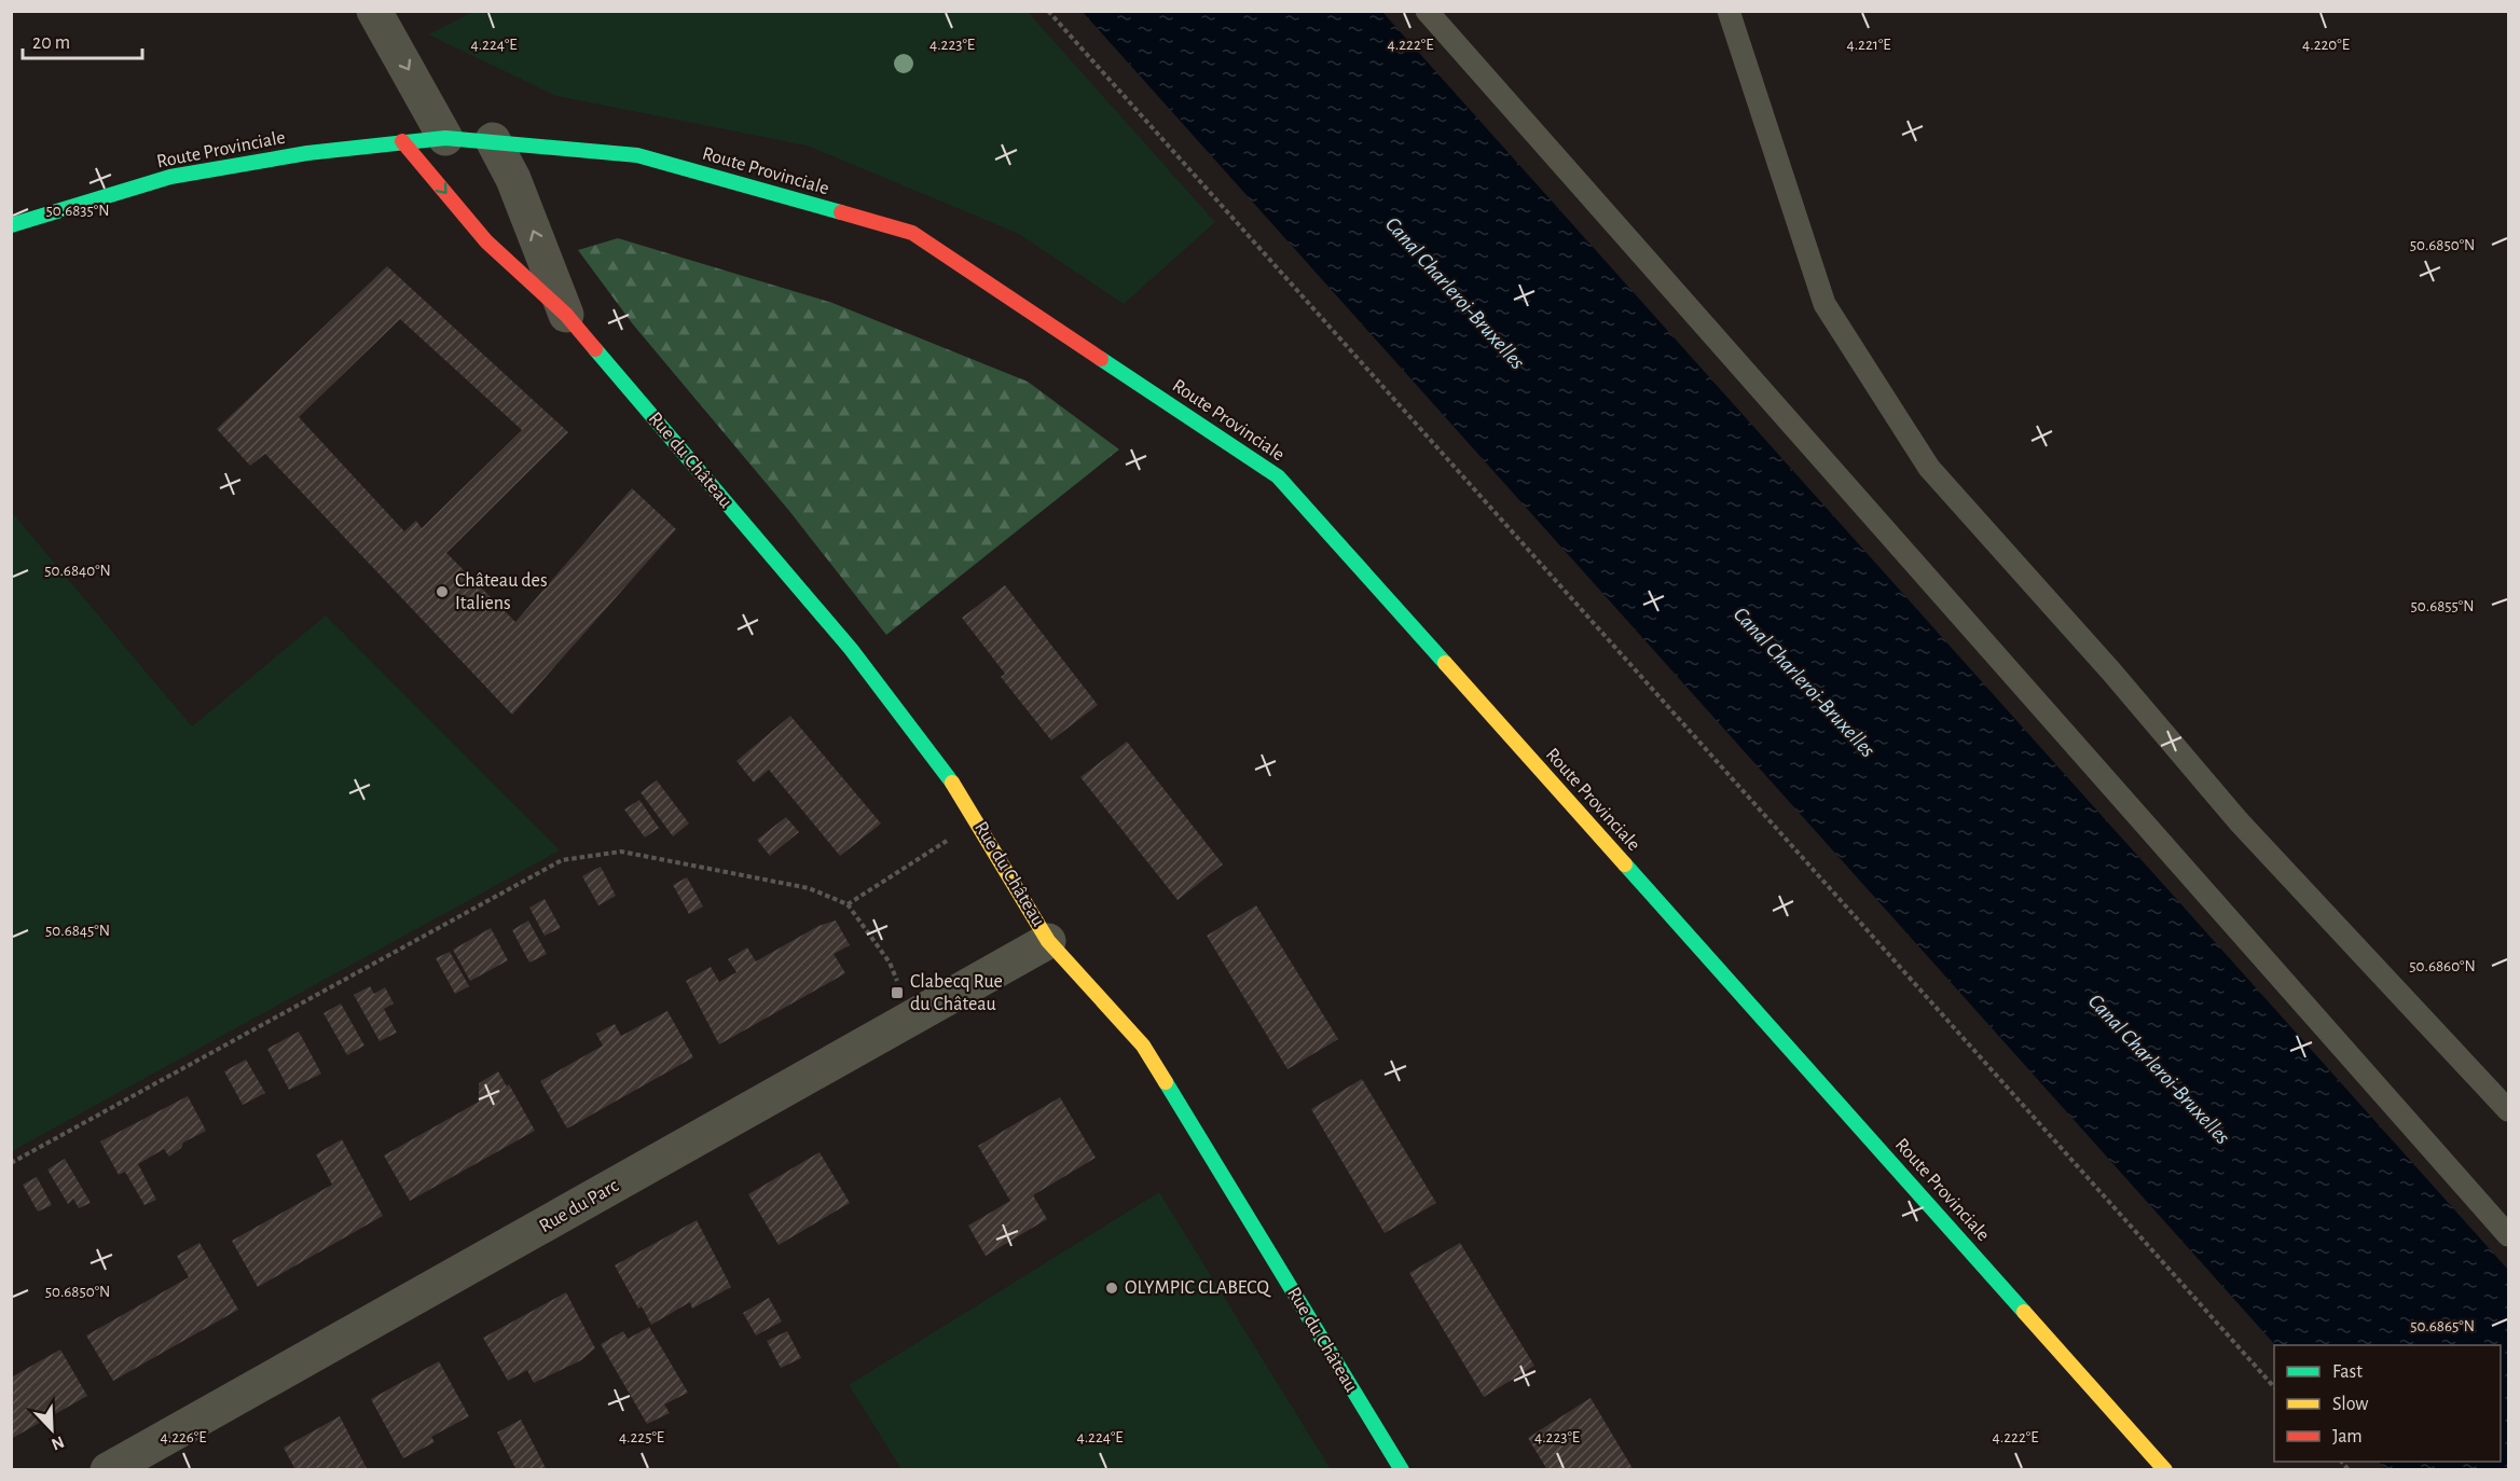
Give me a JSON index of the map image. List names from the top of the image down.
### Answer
{
  "streets": {
    "main road": ["Route Provinciale", "Rue du Château"],
    "street": ["Rue du Parc"]
  },
  "crossings": [
    ["Route Provinciale", "Rue du Château"],
    ["Rue du Château", "Rue du Parc"]
  ],
  "water": ["Canal Charleroi-Bruxelles"],
  "places": {
    "other": ["Château des Italiens", "OLYMPIC CLABECQ"],
    "transit": ["Clabecq Rue du Château"]
  },
  "legend": ["Fast", "Slow", "Jam"],
  "scale_bar": "20 m",
  "north": "bottom right",
  "coordinates": [
    "4.224°E",
    "4.223°E",
    "4.222°E",
    "4.221°E",
    "4.220°E",
    "50.6835°N",
    "50.6850°N",
    "50.6840°N",
    "50.6855°N",
    "50.6845°N",
    "50.6860°N",
    "50.6865°N",
    "4.226°E",
    "4.225°E"
  ]
}
